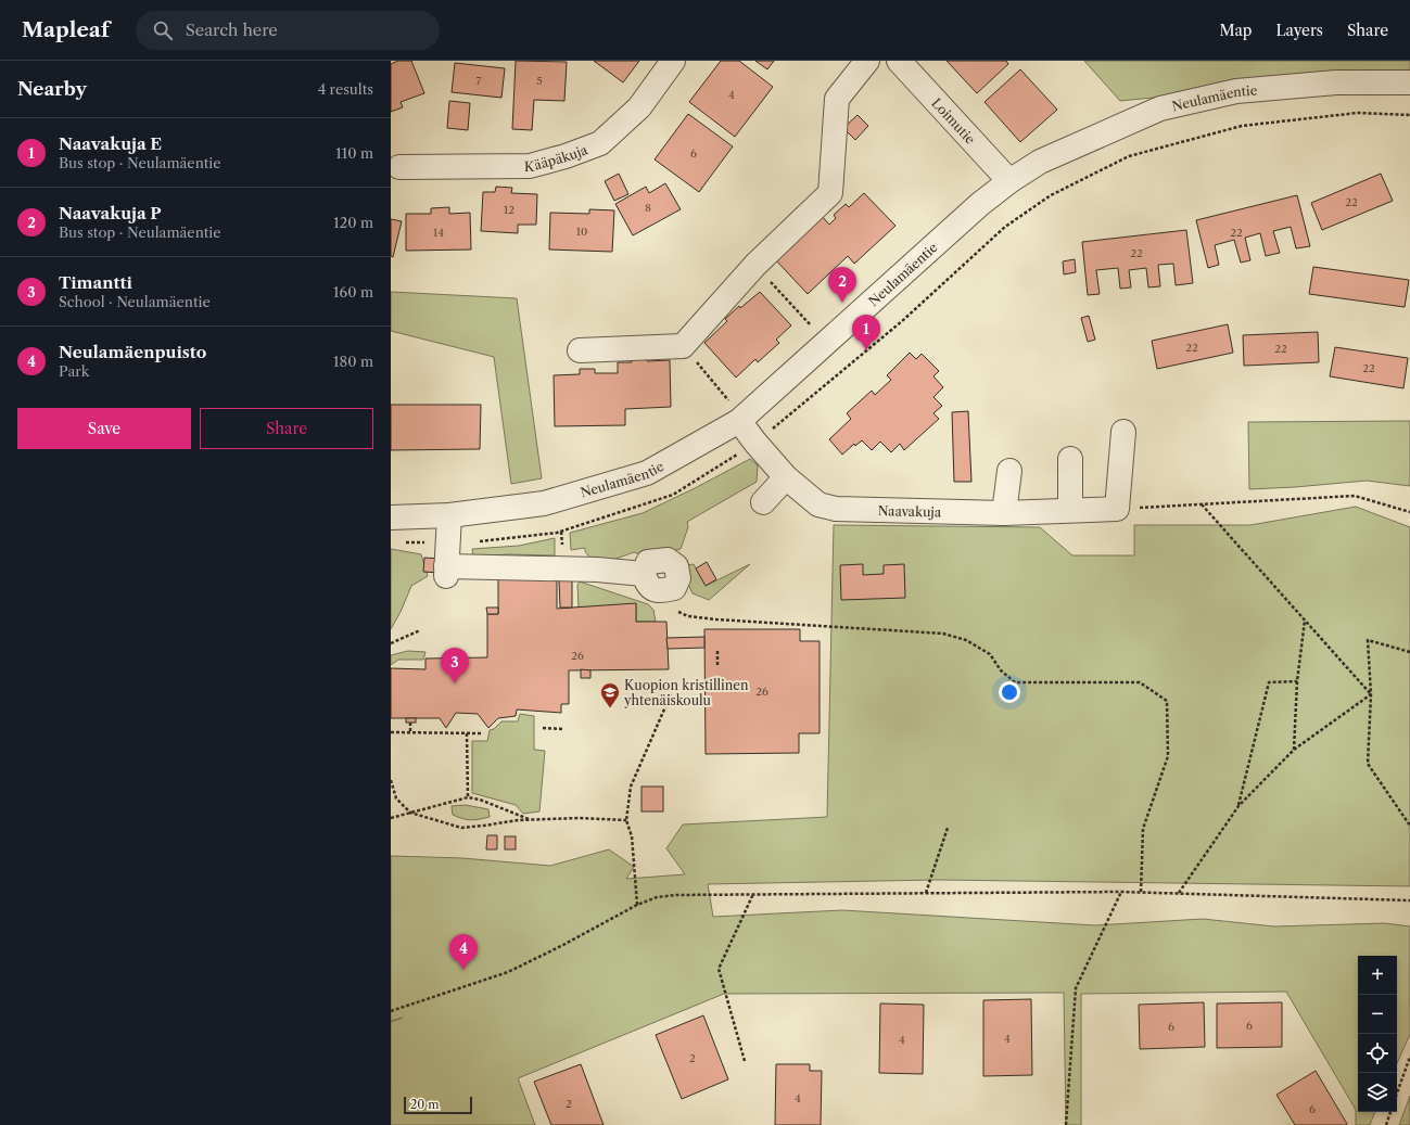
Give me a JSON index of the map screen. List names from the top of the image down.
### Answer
{
  "streets": {
    "street": [
      "Neulamäentie",
      "Loimutie",
      "Kääpäkuja",
      "Naavakuja"
    ]
  },
  "crossings": [
    ["Neulamäentie", "Loimutie"],
    ["Neulamäentie", "Naavakuja"]
  ],
  "places": {
    "school or university": ["Kuopion kristillinen yhtenäiskoulu"]
  },
  "house_numbers": [
    "7",
    "5",
    "4",
    "6",
    "22",
    "8",
    "12",
    "10",
    "14",
    "22",
    "22",
    "22",
    "22",
    "22",
    "26",
    "26",
    "6",
    "6",
    "4",
    "4",
    "2",
    "4",
    "2",
    "6"
  ],
  "scale_bar": "20 m",
  "page": {
    "header": "Mapleaf",
    "search": "Search here",
    "nav": ["Map", "Layers", "Share"],
    "heading": ["Nearby", "4 results"],
    "list": [
      {
        "mark": "1",
        "name": "Naavakuja E",
        "note": "Bus stop · Neulamäentie",
        "value": "110 m"
      },
      {
        "mark": "2",
        "name": "Naavakuja P",
        "note": "Bus stop · Neulamäentie",
        "value": "120 m"
      },
      {
        "mark": "3",
        "name": "Timantti",
        "note": "School · Neulamäentie",
        "value": "160 m"
      },
      {
        "mark": "4",
        "name": "Neulamäenpuisto",
        "note": "Park",
        "value": "180 m"
      }
    ],
    "pins": [
      "2",
      "1",
      "3",
      "4"
    ],
    "buttons": ["Save", "Share"],
    "map_buttons": ["+", "−"],
    "scale": "20 m"
  }
}
